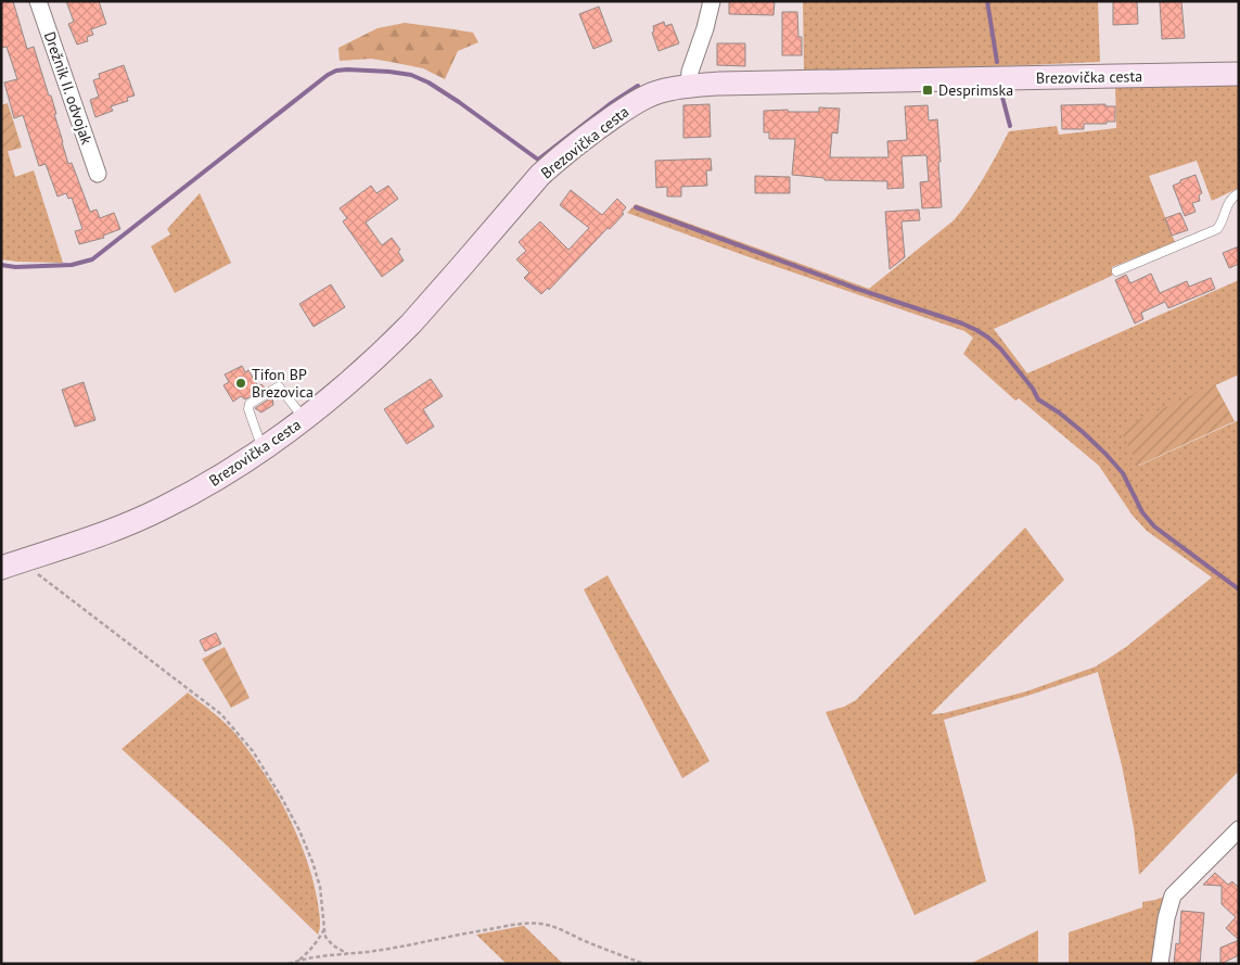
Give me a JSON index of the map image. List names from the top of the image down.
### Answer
{
  "streets": {
    "main road": ["Brezovička cesta"],
    "street": ["Drežnik II. odvojak"]
  },
  "places": {
    "transit": ["Desprimska"],
    "other": ["Tifon BP Brezovica"]
  }
}
